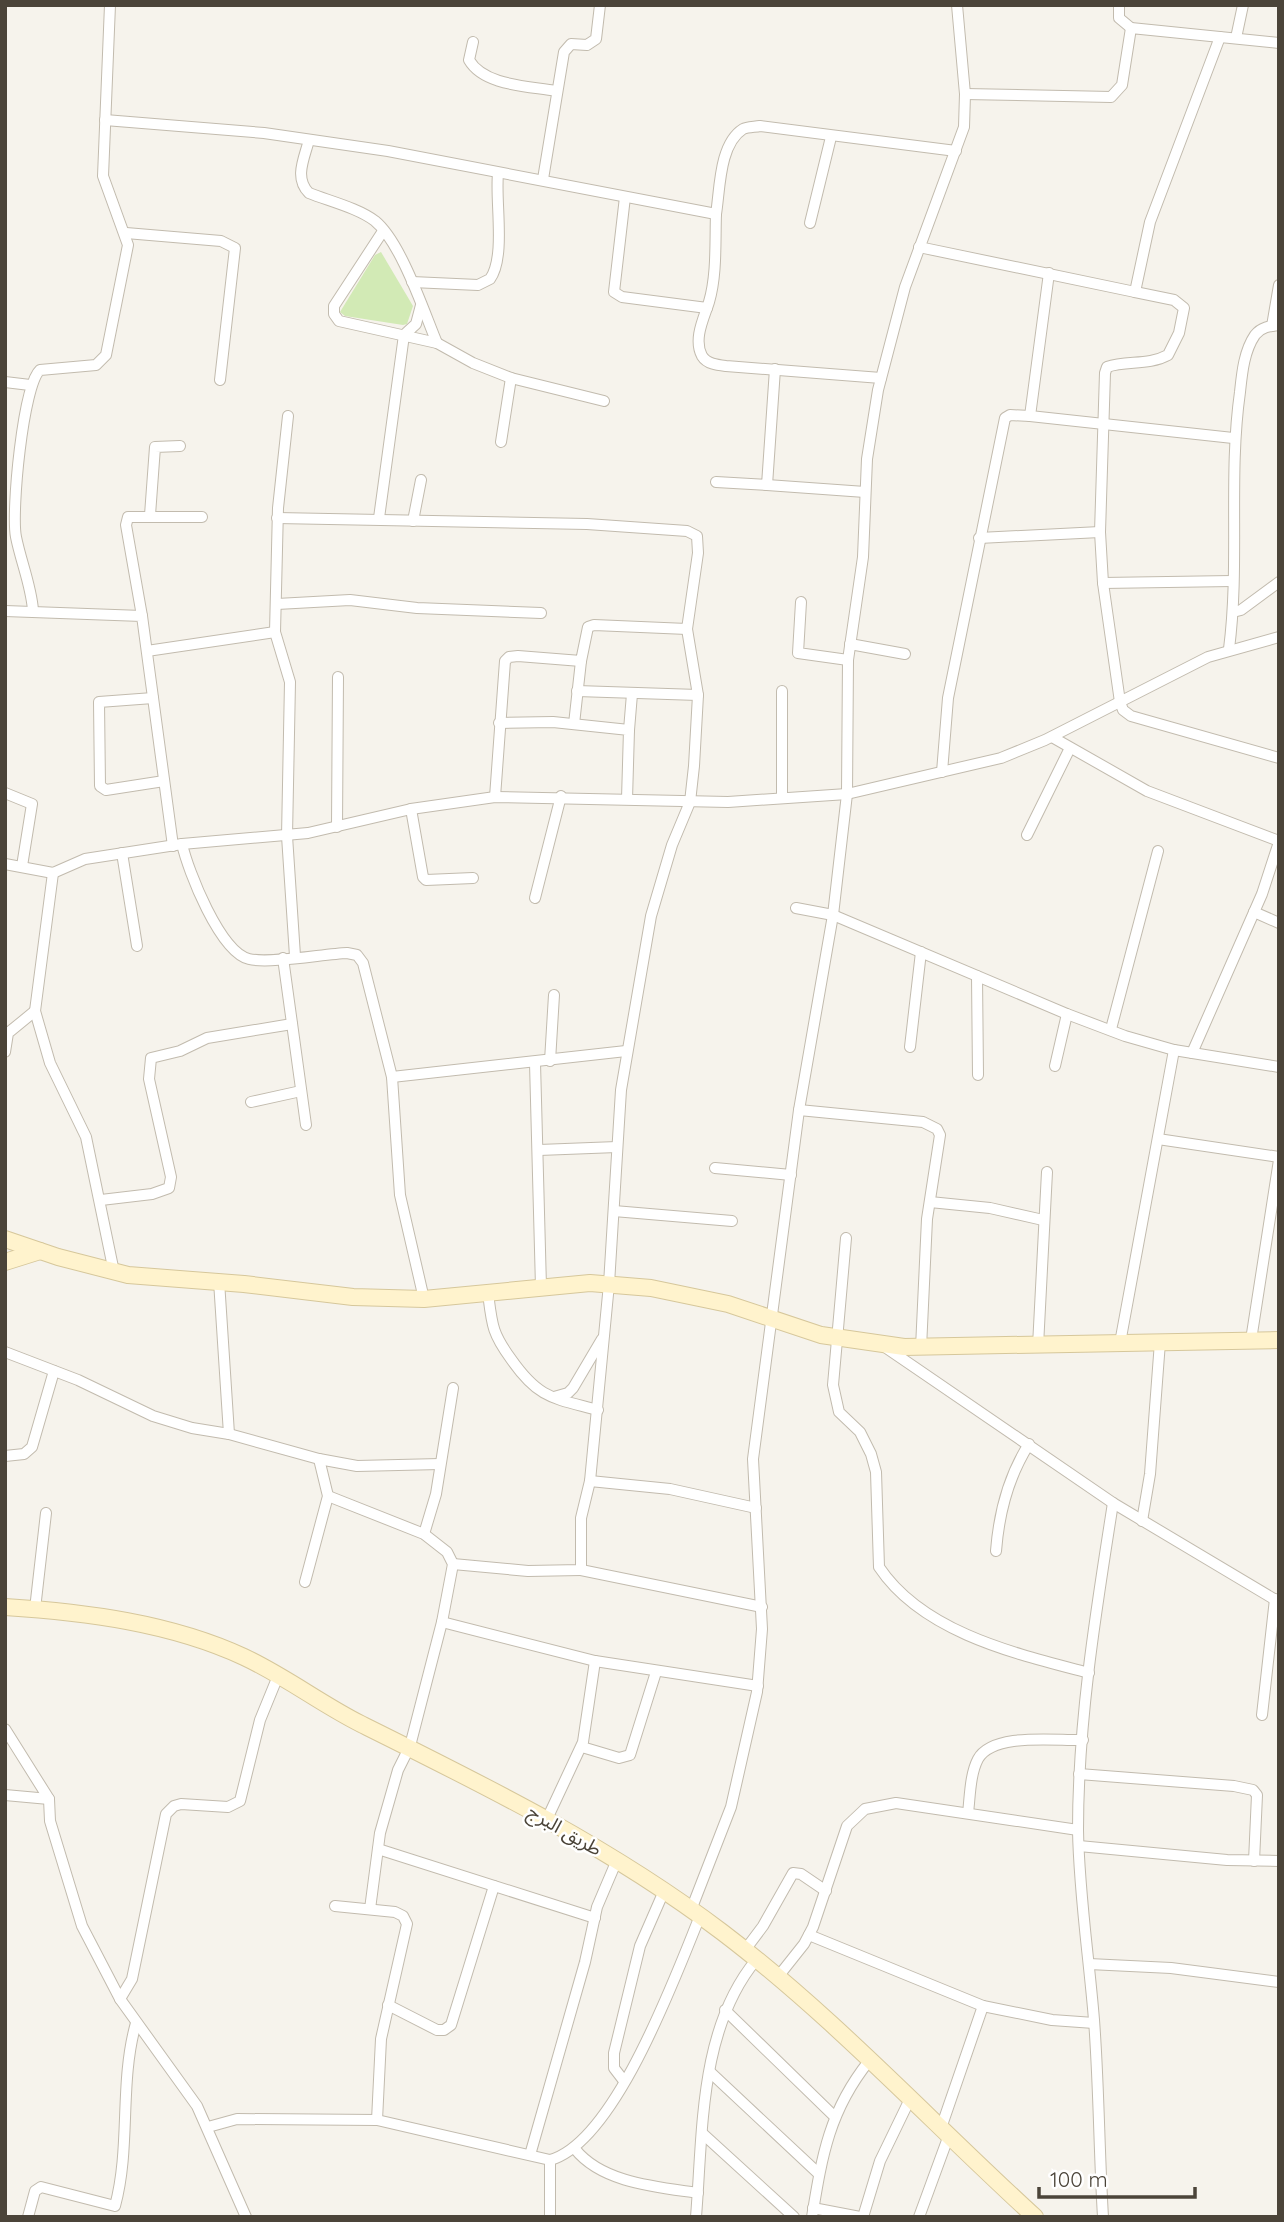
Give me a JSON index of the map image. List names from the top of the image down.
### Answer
{
  "streets": {
    "main road": ["طريق البرج"]
  },
  "scale_bar": "100 m"
}
